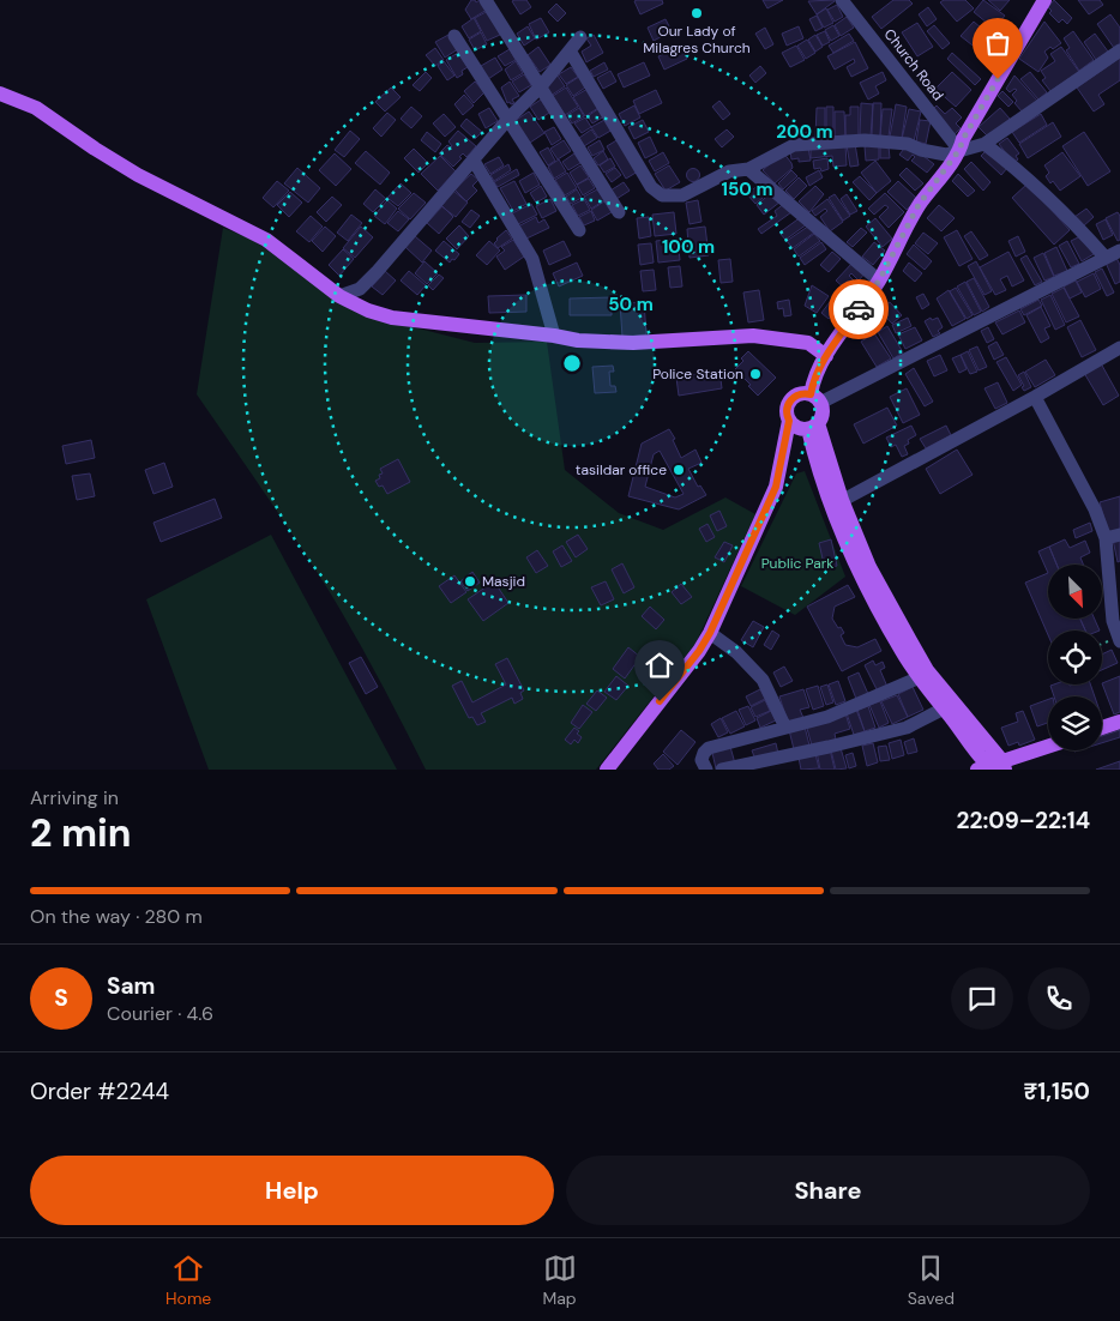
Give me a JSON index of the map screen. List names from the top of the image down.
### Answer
{
  "streets": {
    "street": ["Church Road"]
  },
  "parks": ["Public Park"],
  "places": [
    "Our Lady of Milagres Church",
    "Police Station",
    "tasildar office",
    "Masjid"
  ],
  "north": "bottom right",
  "page": {
    "heading": ["2 min", "Arriving in", "22:09–22:14"],
    "panel": [
      "Sam",
      "Courier · 4.6",
      "Order #2244",
      "₹1,150"
    ],
    "bar": "On the way · 280 m",
    "round": "S",
    "buttons": ["Help", "Share"],
    "tabs": ["Home", "Map", "Saved"]
  },
  "rings": [
    "200 m",
    "150 m",
    "100 m",
    "50 m"
  ]
}
